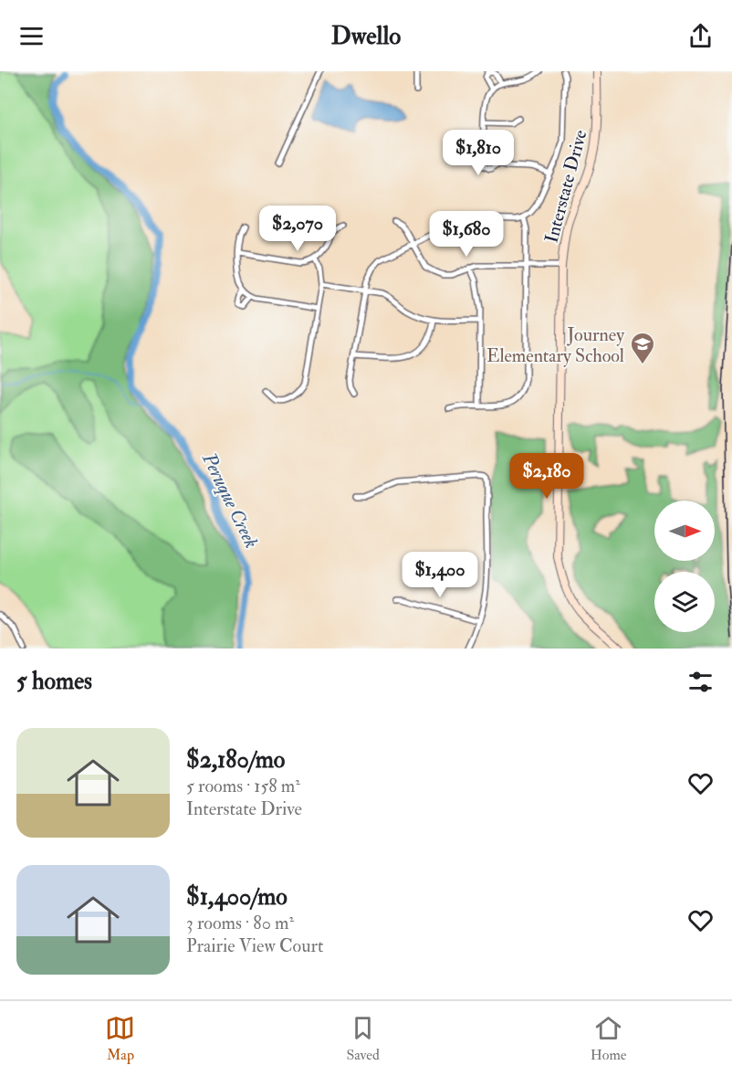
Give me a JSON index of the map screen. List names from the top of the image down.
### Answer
{
  "streets": {
    "main road": ["Interstate Drive"]
  },
  "water": ["Peruque Creek"],
  "places": {
    "school or university": ["Journey Elementary School"]
  },
  "north": "right",
  "page": {
    "header": "Dwello",
    "price": [
      "$1,810",
      "$2,070",
      "$1,680",
      "$2,180",
      "$1,400"
    ],
    "heading": "5 homes",
    "list": [
      {
        "name": "$2,180/mo",
        "note": "5 rooms · 158 m² · Interstate Drive"
      },
      {
        "name": "$1,400/mo",
        "note": "3 rooms · 80 m² · Prairie View Court"
      }
    ],
    "tabs": ["Map", "Saved", "Home"]
  }
}
